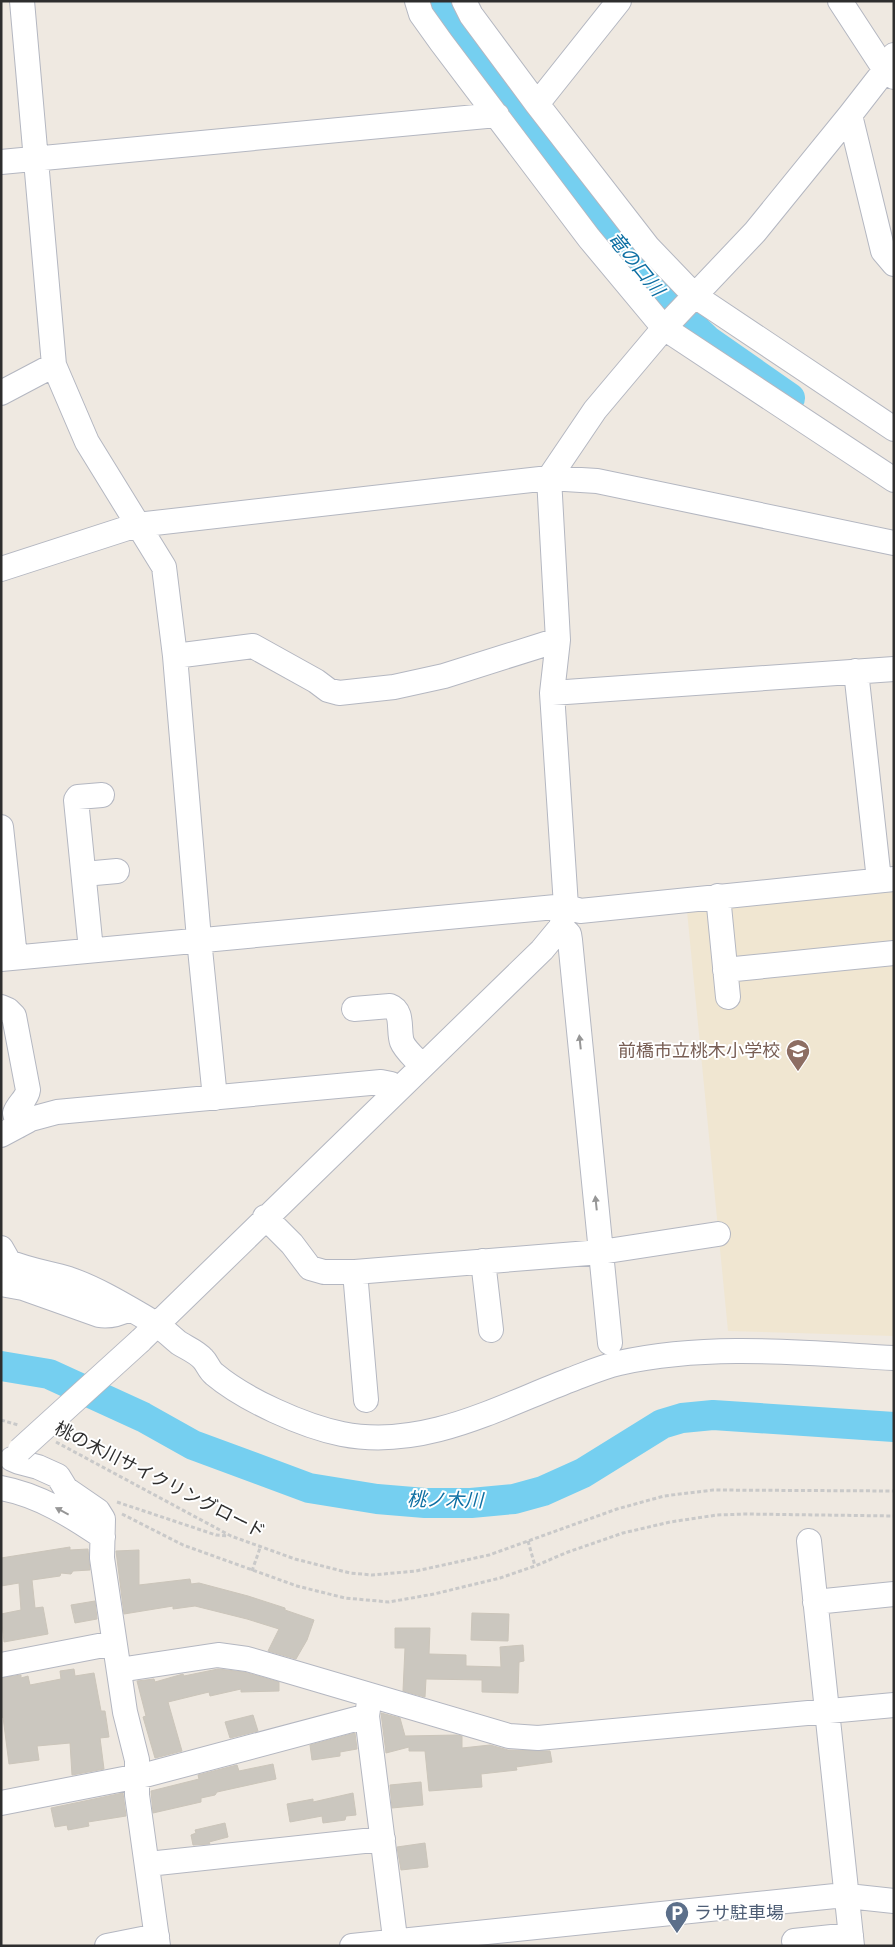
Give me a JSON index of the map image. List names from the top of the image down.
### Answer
{
  "streets": {
    "path": ["桃の木川サイクリングロード"]
  },
  "water": ["竜の口川", "桃ノ木川"],
  "places": {
    "school or university": ["前橋市立桃木小学校"],
    "parking": ["ラサ駐車場"]
  }
}
